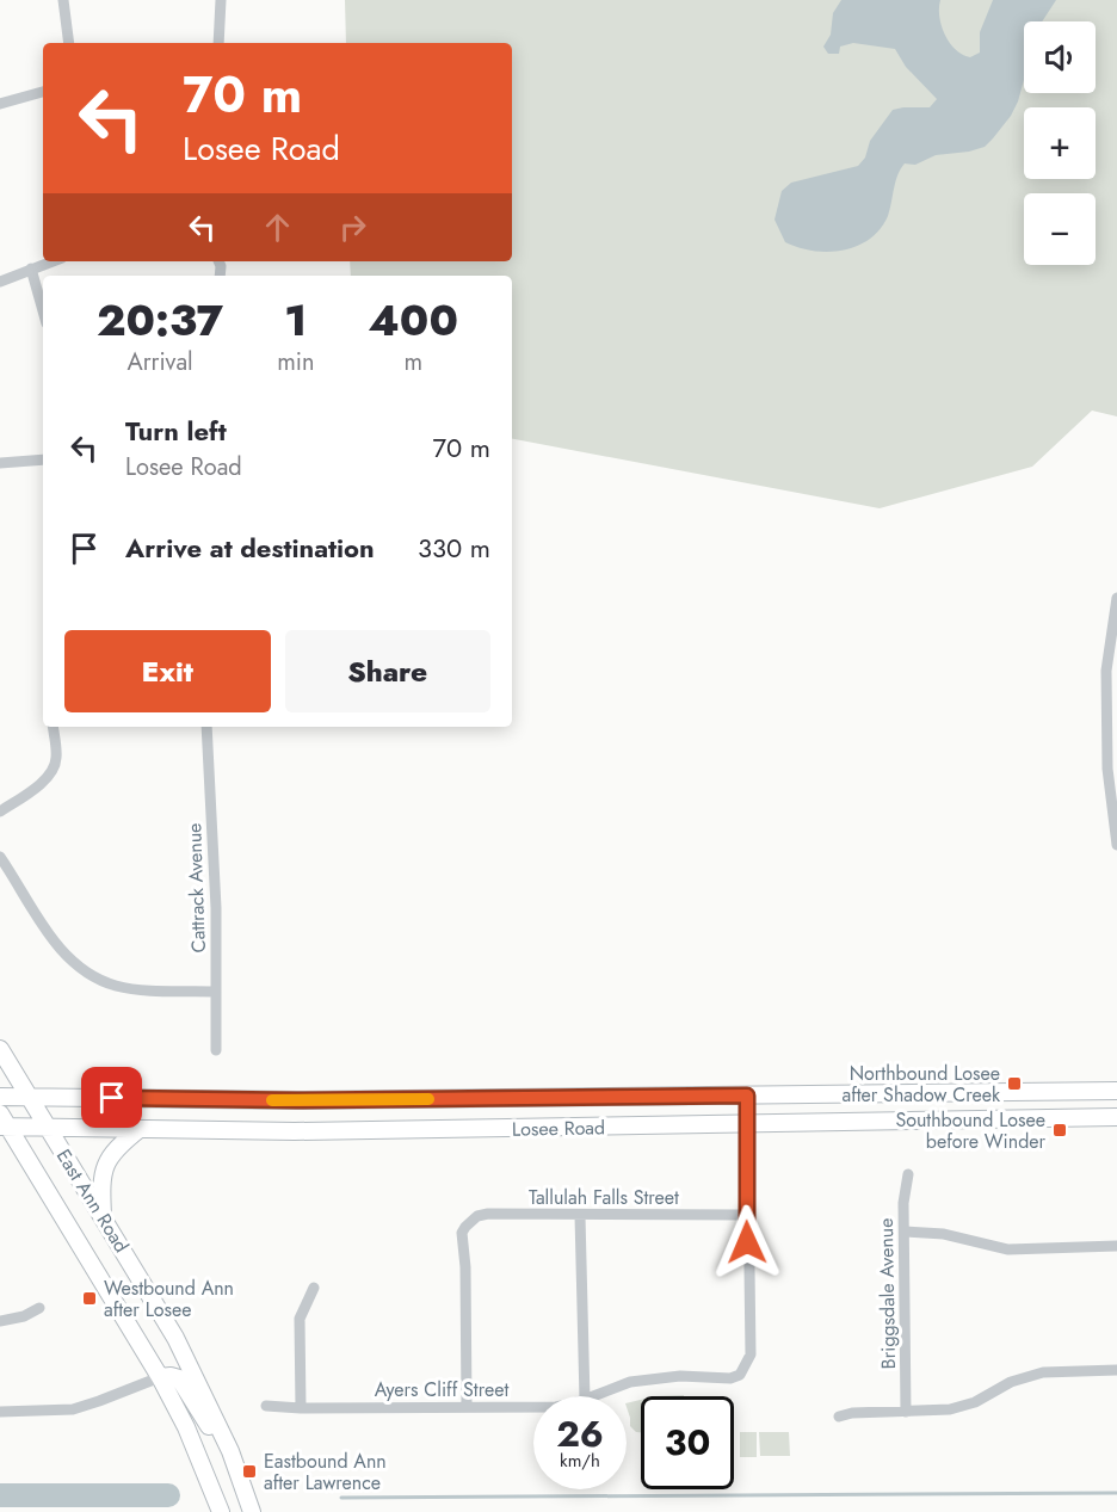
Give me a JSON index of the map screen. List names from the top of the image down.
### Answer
{
  "streets": {
    "main road": ["Losee Road", "East Ann Road"],
    "street": [
      "Cattrack Avenue",
      "Tallulah Falls Street",
      "Briggsdale Avenue",
      "Ayers Cliff Street"
    ]
  },
  "crossings": [
    ["Losee Road", "East Ann Road"],
    ["Tallulah Falls Street", "Ayers Cliff Street"]
  ],
  "places": {
    "transit": [
      "Northbound Losee after Shadow Creek",
      "Southbound Losee before Winder",
      "Westbound Ann after Losee",
      "Eastbound Ann after Lawrence"
    ]
  },
  "page": {
    "map_buttons": ["+", "−"],
    "turn": ["70 m", "Losee Road"],
    "eta": [
      "20:37",
      "Arrival",
      "1",
      "min",
      "400",
      "m"
    ],
    "list": [
      {
        "name": "Turn left",
        "note": "Losee Road",
        "value": "70 m"
      },
      {
        "name": "Arrive at destination",
        "value": "330 m"
      }
    ],
    "buttons": ["Exit", "Share"],
    "speed": "26 km/h",
    "limit": "30"
  }
}
